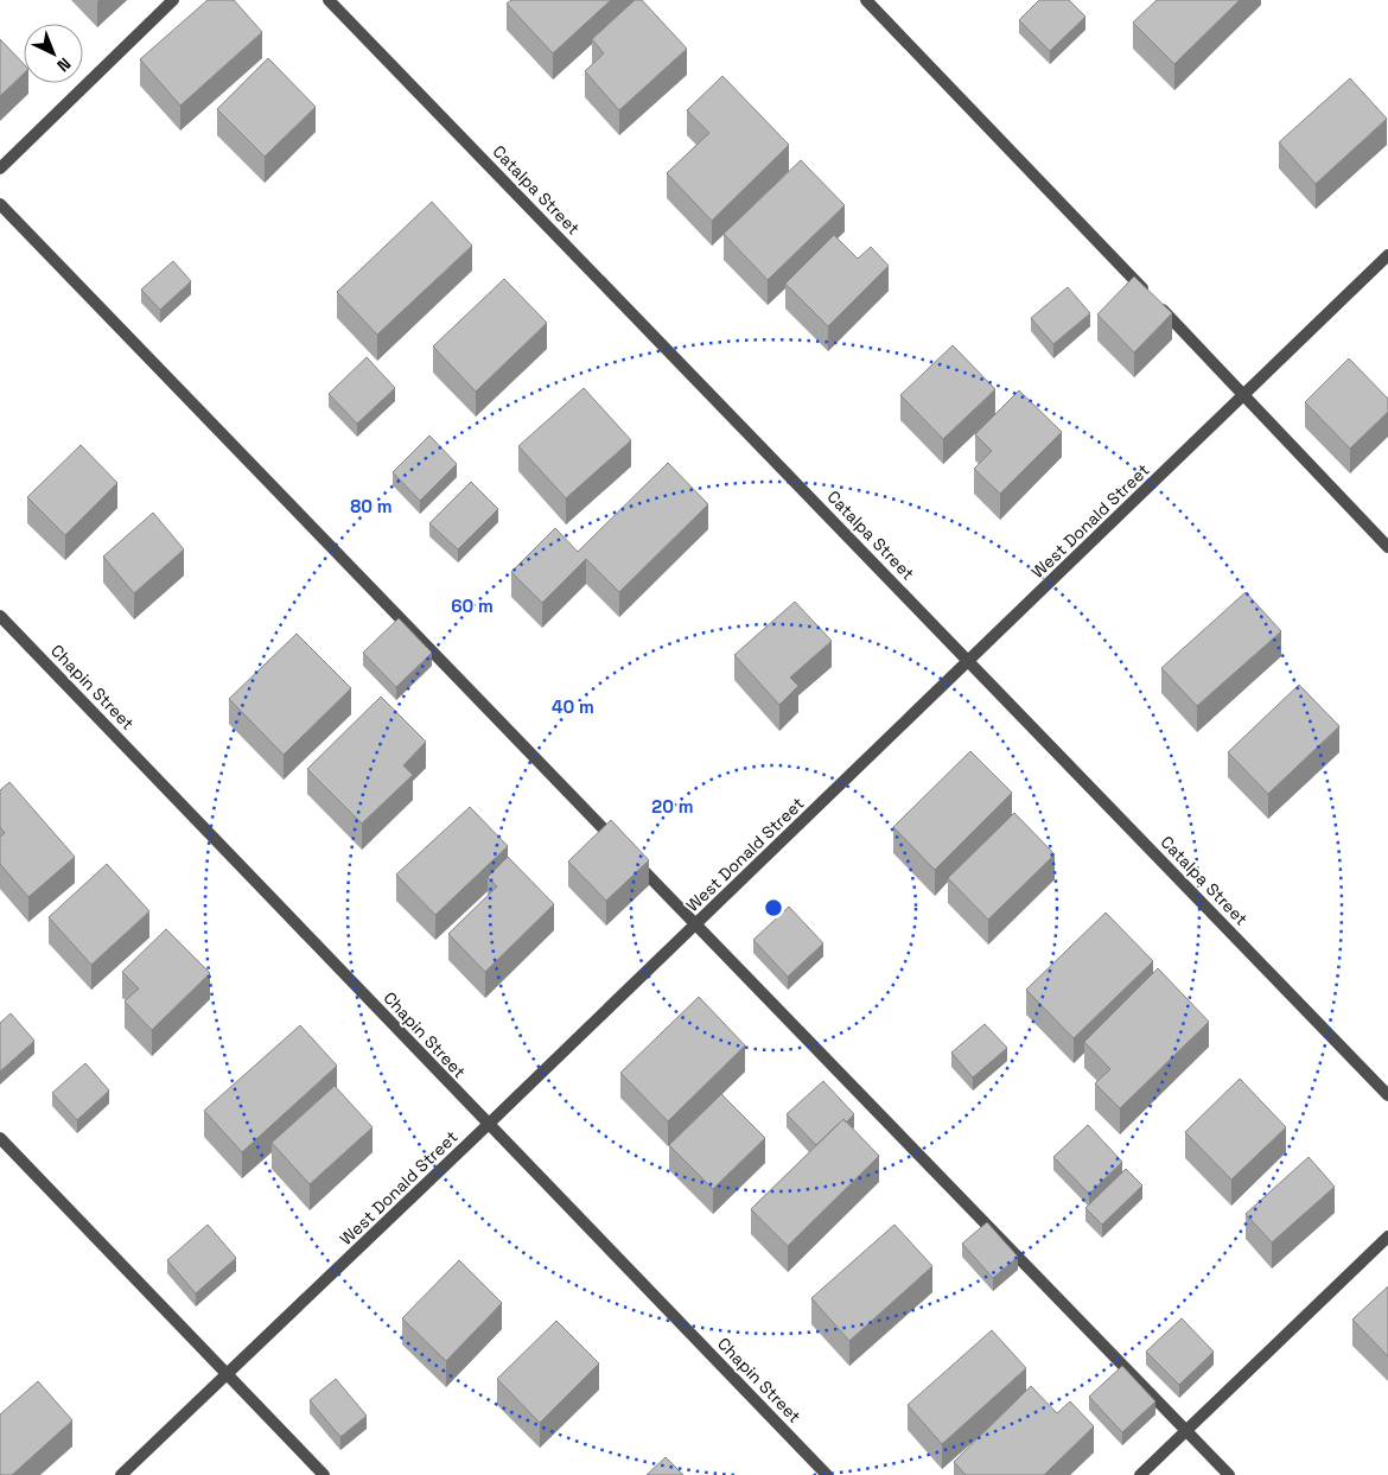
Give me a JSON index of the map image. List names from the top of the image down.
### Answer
{
  "streets": {
    "street": ["Catalpa Street", "West Donald Street", "Chapin Street"]
  },
  "crossings": [
    ["Catalpa Street", "West Donald Street"],
    ["West Donald Street", "Chapin Street"]
  ],
  "north": "bottom right",
  "rings": [
    "80 m",
    "60 m",
    "40 m",
    "20 m"
  ]
}
